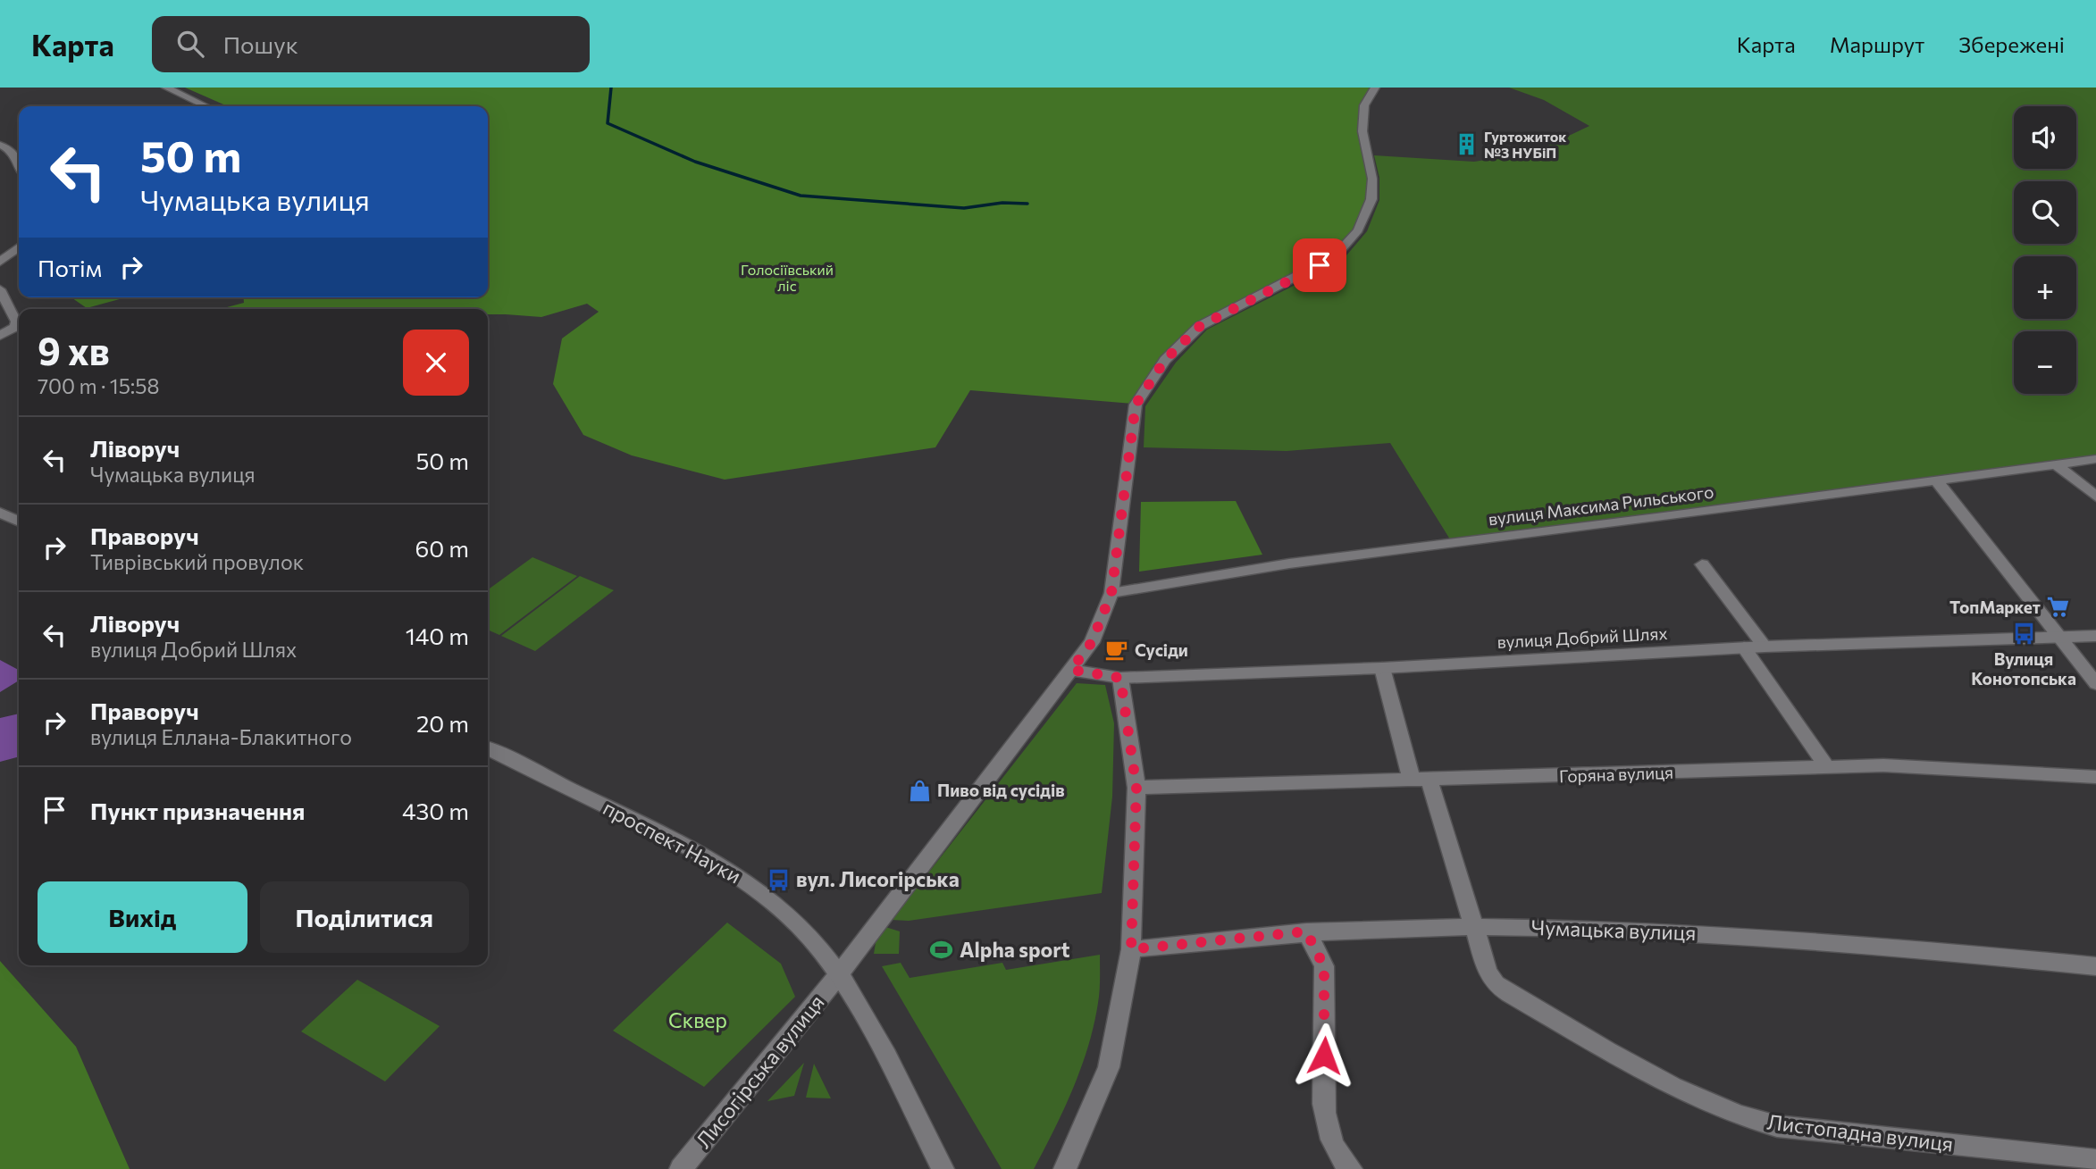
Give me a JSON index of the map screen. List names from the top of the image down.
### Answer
{
  "streets": {
    "street": [
      "вулиця Максима Рильського",
      "вулиця Добрий Шлях",
      "Горяна вулиця",
      "проспект Науки",
      "Чумацька вулиця",
      "Лисогірська вулиця",
      "Листопадна вулиця"
    ]
  },
  "crossings": [
    ["вулиця Максима Рильського", "Лисогірська вулиця"],
    ["вулиця Добрий Шлях", "Лисогірська вулиця"],
    ["вулиця Добрий Шлях", "Листопадна вулиця"],
    ["Горяна вулиця", "Листопадна вулиця"],
    ["проспект Науки", "Лисогірська вулиця"],
    ["Чумацька вулиця", "Листопадна вулиця"]
  ],
  "parks": ["Голосіївський ліс", "Сквер"],
  "places": {
    "building": ["Гуртожиток №3 НУБіП"],
    "supermarket": ["ТопМаркет"],
    "bus stop": ["Вулиця Конотопська", "вул. Лисогірська"],
    "cafe": ["Сусіди"],
    "shop": ["Пиво від сусідів"],
    "sports": ["Alpha sport"]
  },
  "page": {
    "header": "Карта",
    "search": "Пошук",
    "nav": ["Карта", "Маршрут", "Збережені"],
    "map_buttons": ["+", "−"],
    "turn": ["50 m", "Чумацька вулиця"],
    "then": "Потім",
    "heading": ["9 хв", "700 m · 15:58"],
    "list": [
      {
        "name": "Ліворуч",
        "note": "Чумацька вулиця",
        "value": "50 m"
      },
      {
        "name": "Праворуч",
        "note": "Тиврівський провулок",
        "value": "60 m"
      },
      {
        "name": "Ліворуч",
        "note": "вулиця Добрий Шлях",
        "value": "140 m"
      },
      {
        "name": "Праворуч",
        "note": "вулиця Еллана-Блакитного",
        "value": "20 m"
      },
      {
        "name": "Пункт призначення",
        "value": "430 m"
      }
    ],
    "buttons": ["Вихід", "Поділитися"]
  }
}
